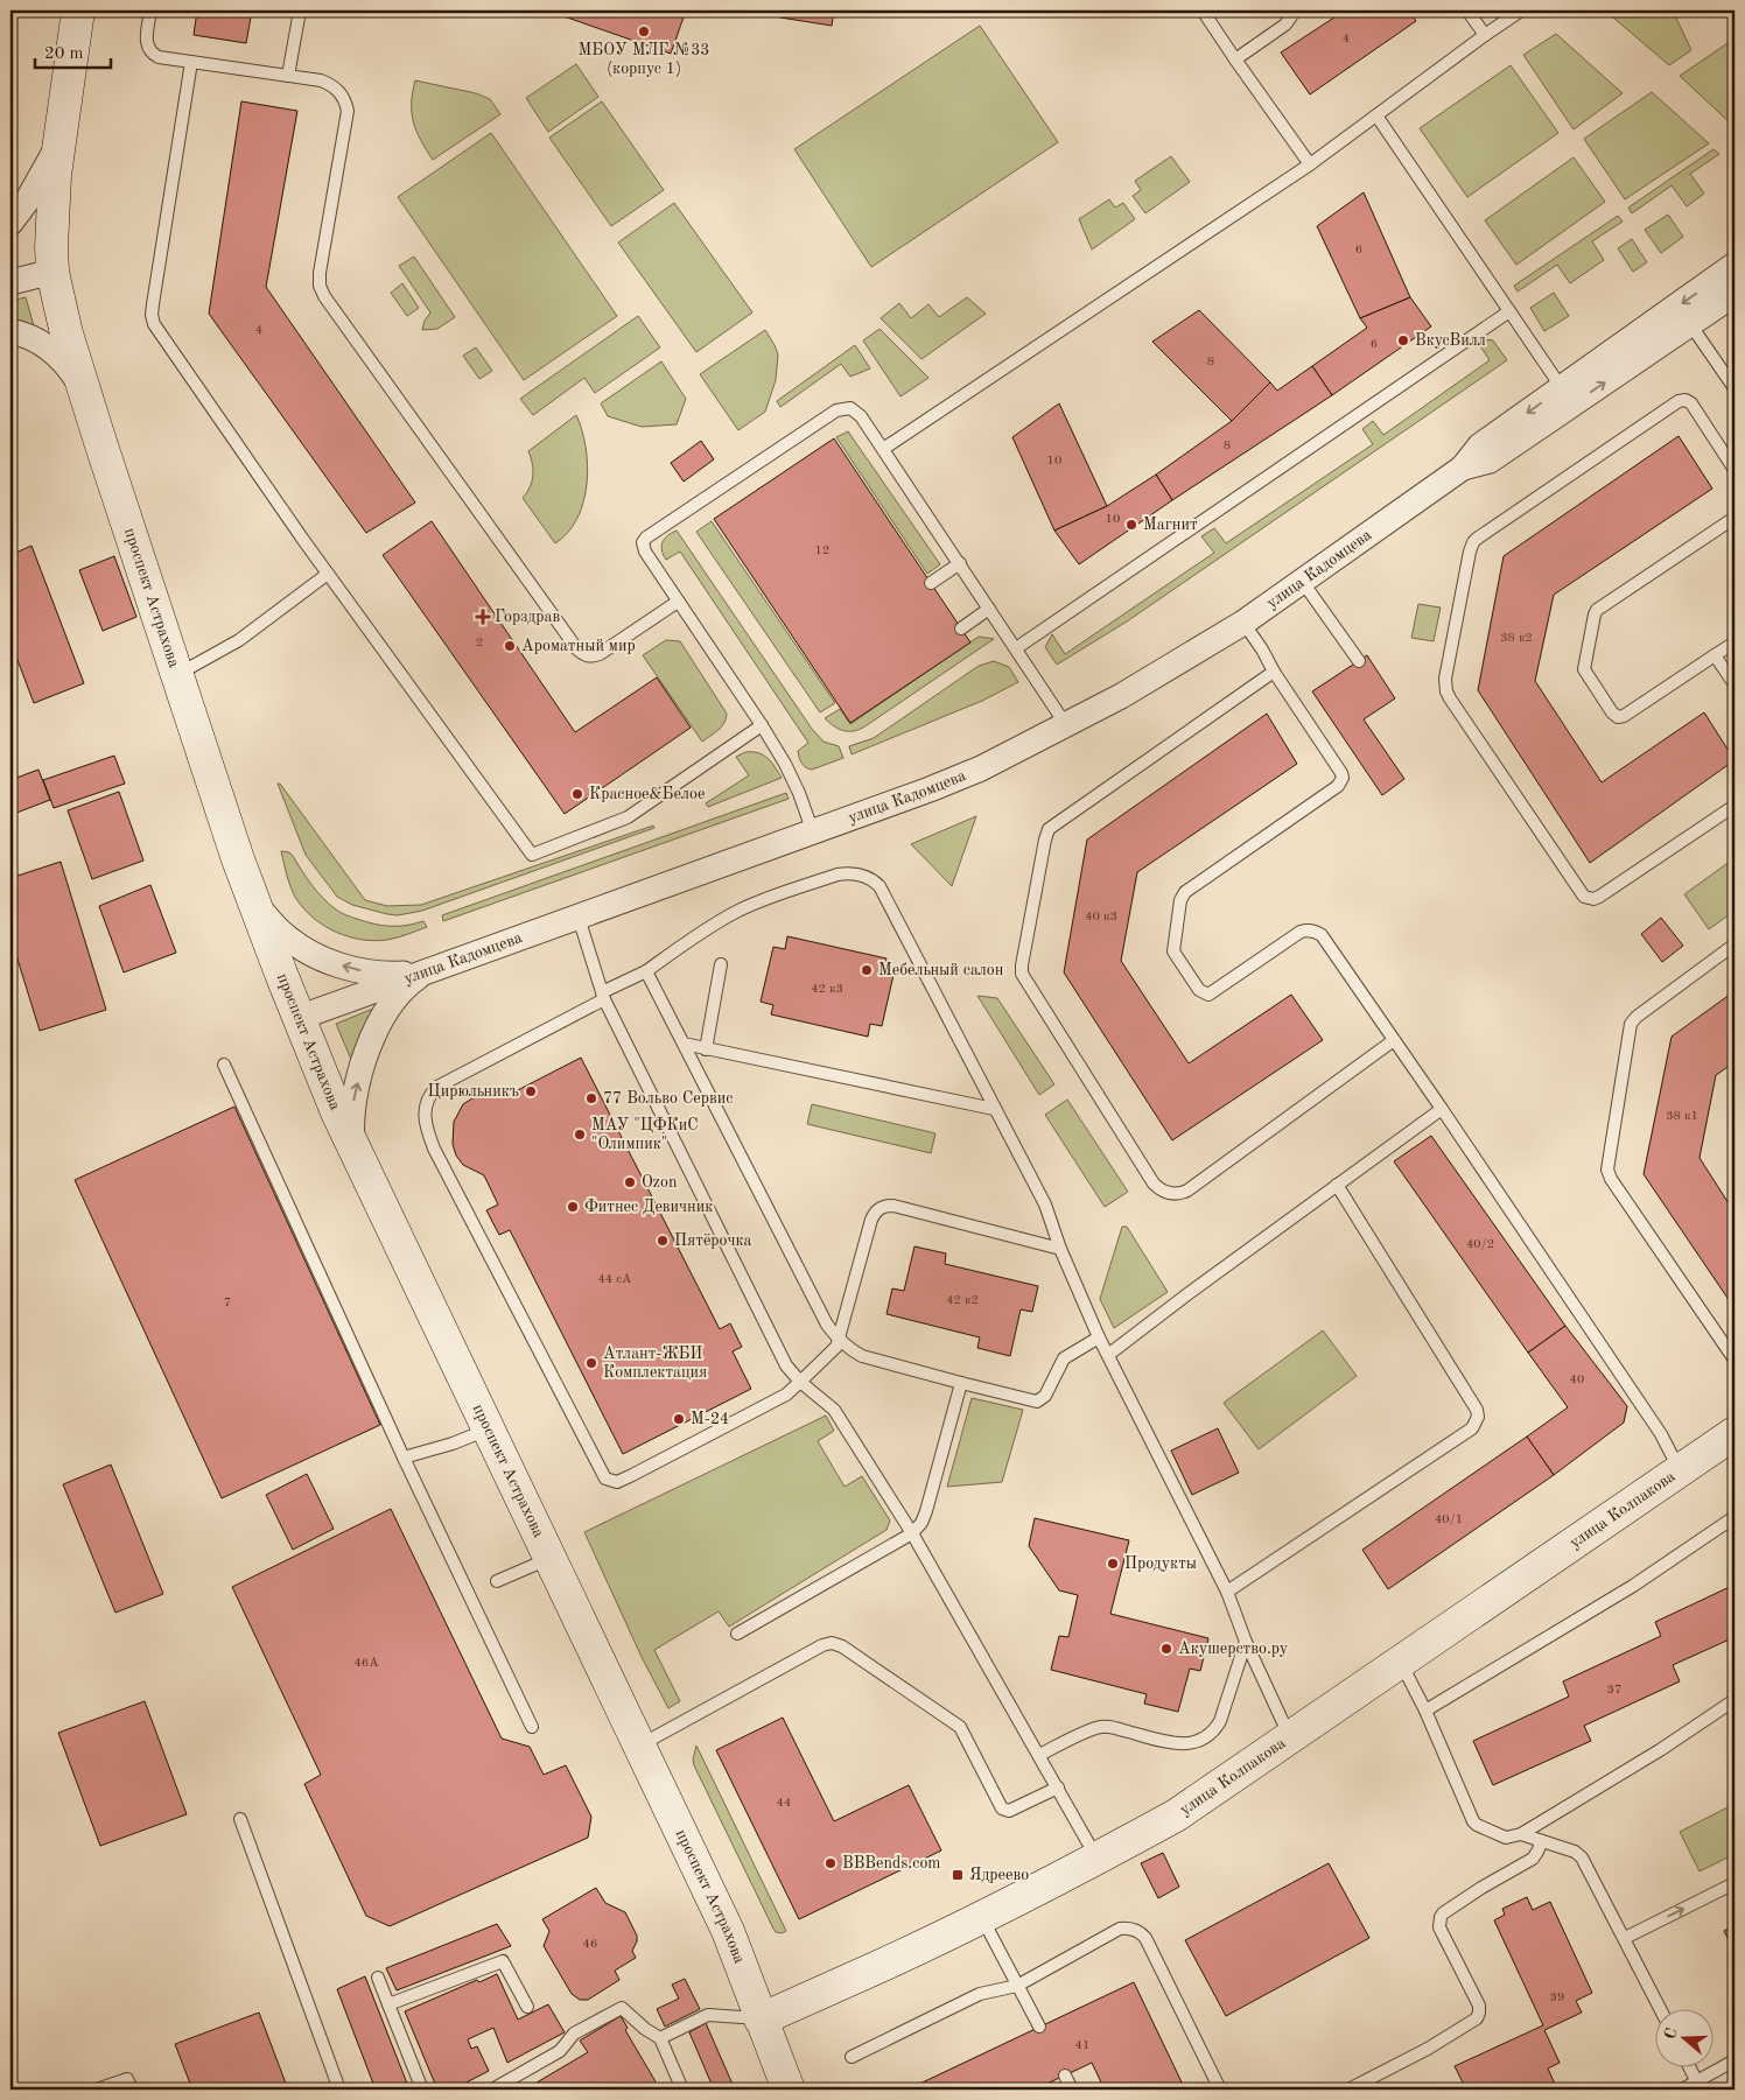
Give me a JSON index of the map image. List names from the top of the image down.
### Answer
{
  "streets": {
    "street": ["улица Кадомцева", "проспект Астрахова", "улица Колпакова"]
  },
  "crossings": [
    ["улица Кадомцева", "проспект Астрахова"],
    ["проспект Астрахова", "улица Колпакова"]
  ],
  "places": {
    "other": [
      "МБОУ МЛГ №33 (корпус 1)",
      "ВкусВилл",
      "Магнит",
      "Ароматный мир",
      "Красное&Белое",
      "Мебельный салон",
      "Цирюльникъ",
      "77 Вольво Сервис",
      "МАУ \"ЦФКиС \"Олимпик\"",
      "Ozon",
      "Фитнес Девичник",
      "Пятёрочка",
      "Атлант-ЖБИ Комплектация",
      "М-24",
      "Продукты",
      "Акушерство.ру",
      "BBBends.com"
    ],
    "health": ["Горздрав"],
    "transit": ["Ядреево"]
  },
  "house_numbers": [
    "4",
    "6",
    "4",
    "6",
    "8",
    "8",
    "10",
    "10",
    "12",
    "38 к2",
    "2",
    "40 к3",
    "42 к3",
    "38 к1",
    "40/2",
    "44 сА",
    "42 к2",
    "7",
    "40",
    "40/1",
    "46А",
    "37",
    "44",
    "46",
    "39",
    "41"
  ],
  "scale_bar": "20 m",
  "north": "left"
}
